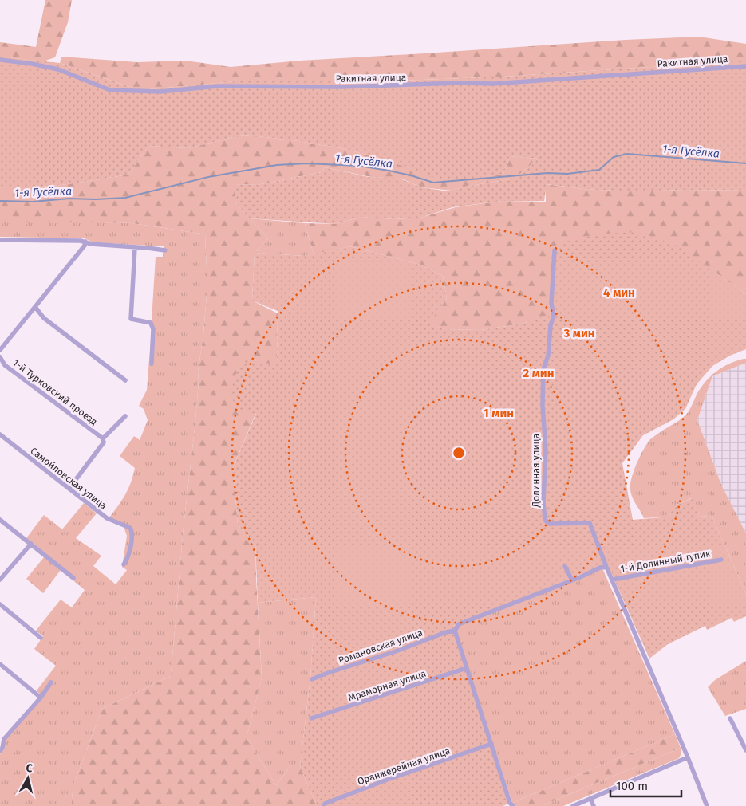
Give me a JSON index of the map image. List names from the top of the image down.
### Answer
{
  "streets": {
    "street": [
      "Ракитная улица",
      "1-й Турковский проезд",
      "Долинная улица",
      "Самойловская улица",
      "1-й Долинный тупик",
      "Романовская улица",
      "Мраморная улица",
      "Оранжерейная улица"
    ]
  },
  "crossings": [
    ["Долинная улица", "1-й Долинный тупик"],
    ["Долинная улица", "Романовская улица"]
  ],
  "water": ["1-я Гусёлка"],
  "scale_bar": "100 m",
  "north": "top",
  "rings": [
    "4 мин",
    "3 мин",
    "2 мин",
    "1 мин"
  ]
}
